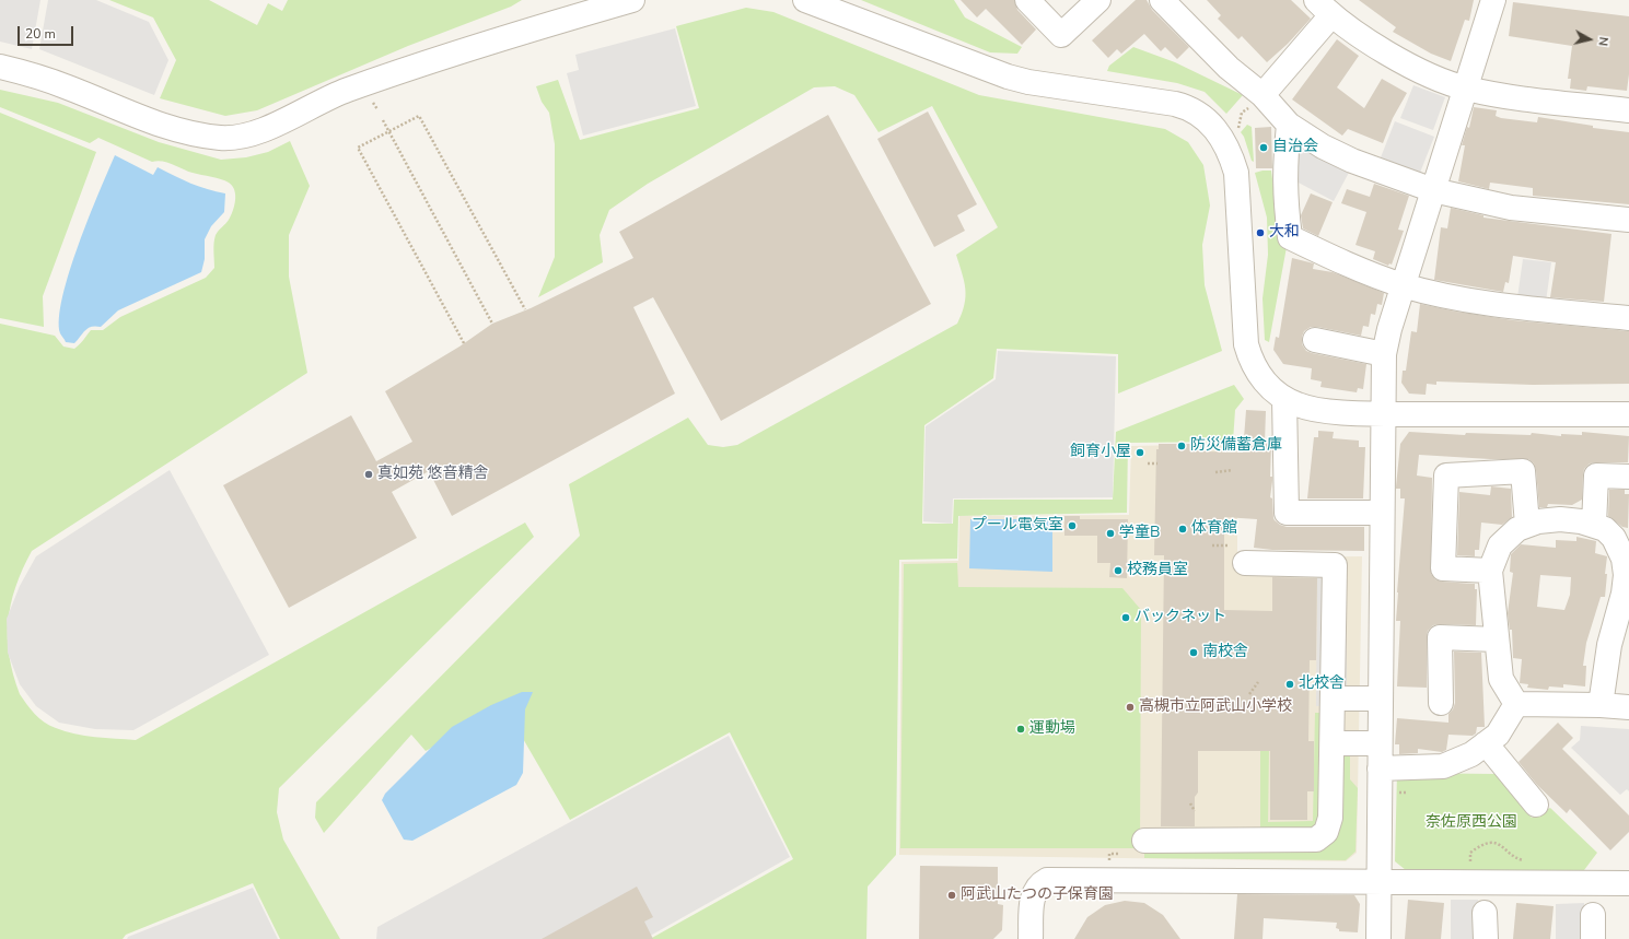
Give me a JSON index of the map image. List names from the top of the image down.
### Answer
{
  "parks": ["奈佐原西公園"],
  "places": [
    "自治会",
    "大和",
    "防災備蓄倉庫",
    "飼育小屋",
    "真如苑 悠音精舎",
    "プール電気室",
    "体育館",
    "学童B",
    "校務員室",
    "バックネット",
    "南校舎",
    "北校舎",
    "高槻市立阿武山小学校",
    "運動場",
    "阿武山たつの子保育園"
  ],
  "scale_bar": "20 m",
  "north": "right"
}
